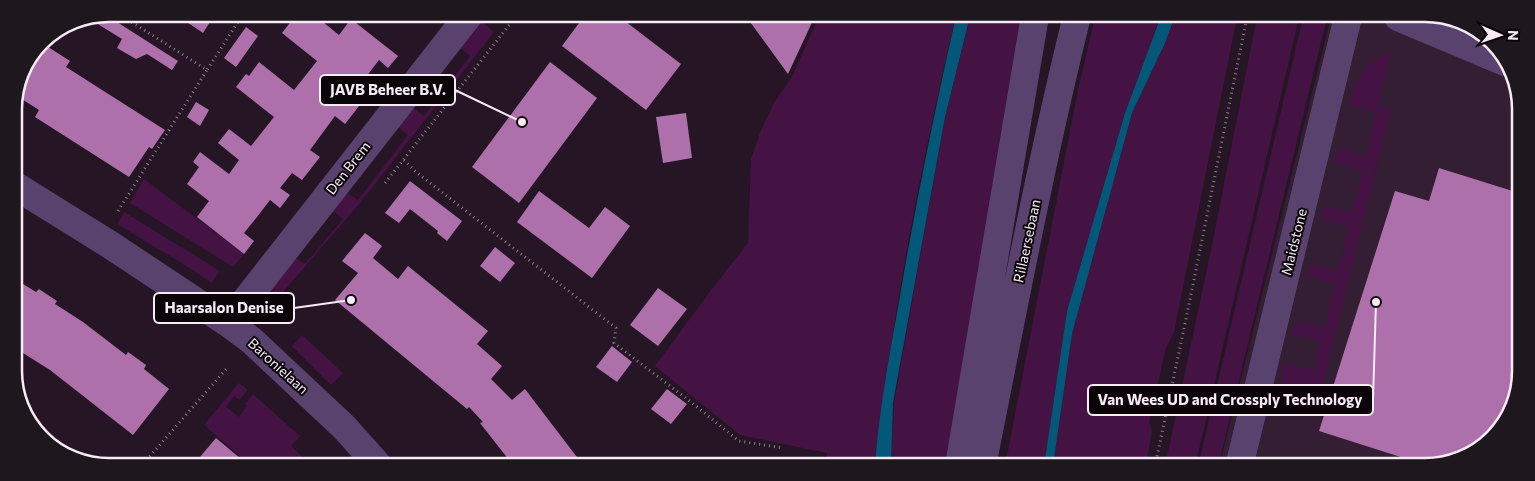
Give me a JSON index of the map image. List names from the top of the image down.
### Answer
{
  "streets": {
    "street": [
      "Den Brem",
      "Rillaersebaan",
      "Maidstone",
      "Baronielaan"
    ]
  },
  "crossings": [
    ["Den Brem", "Baronielaan"]
  ],
  "places": ["JAVB Beheer B.V.", "Haarsalon Denise", "Van Wees UD and Crossply Technology"],
  "north": "right"
}
